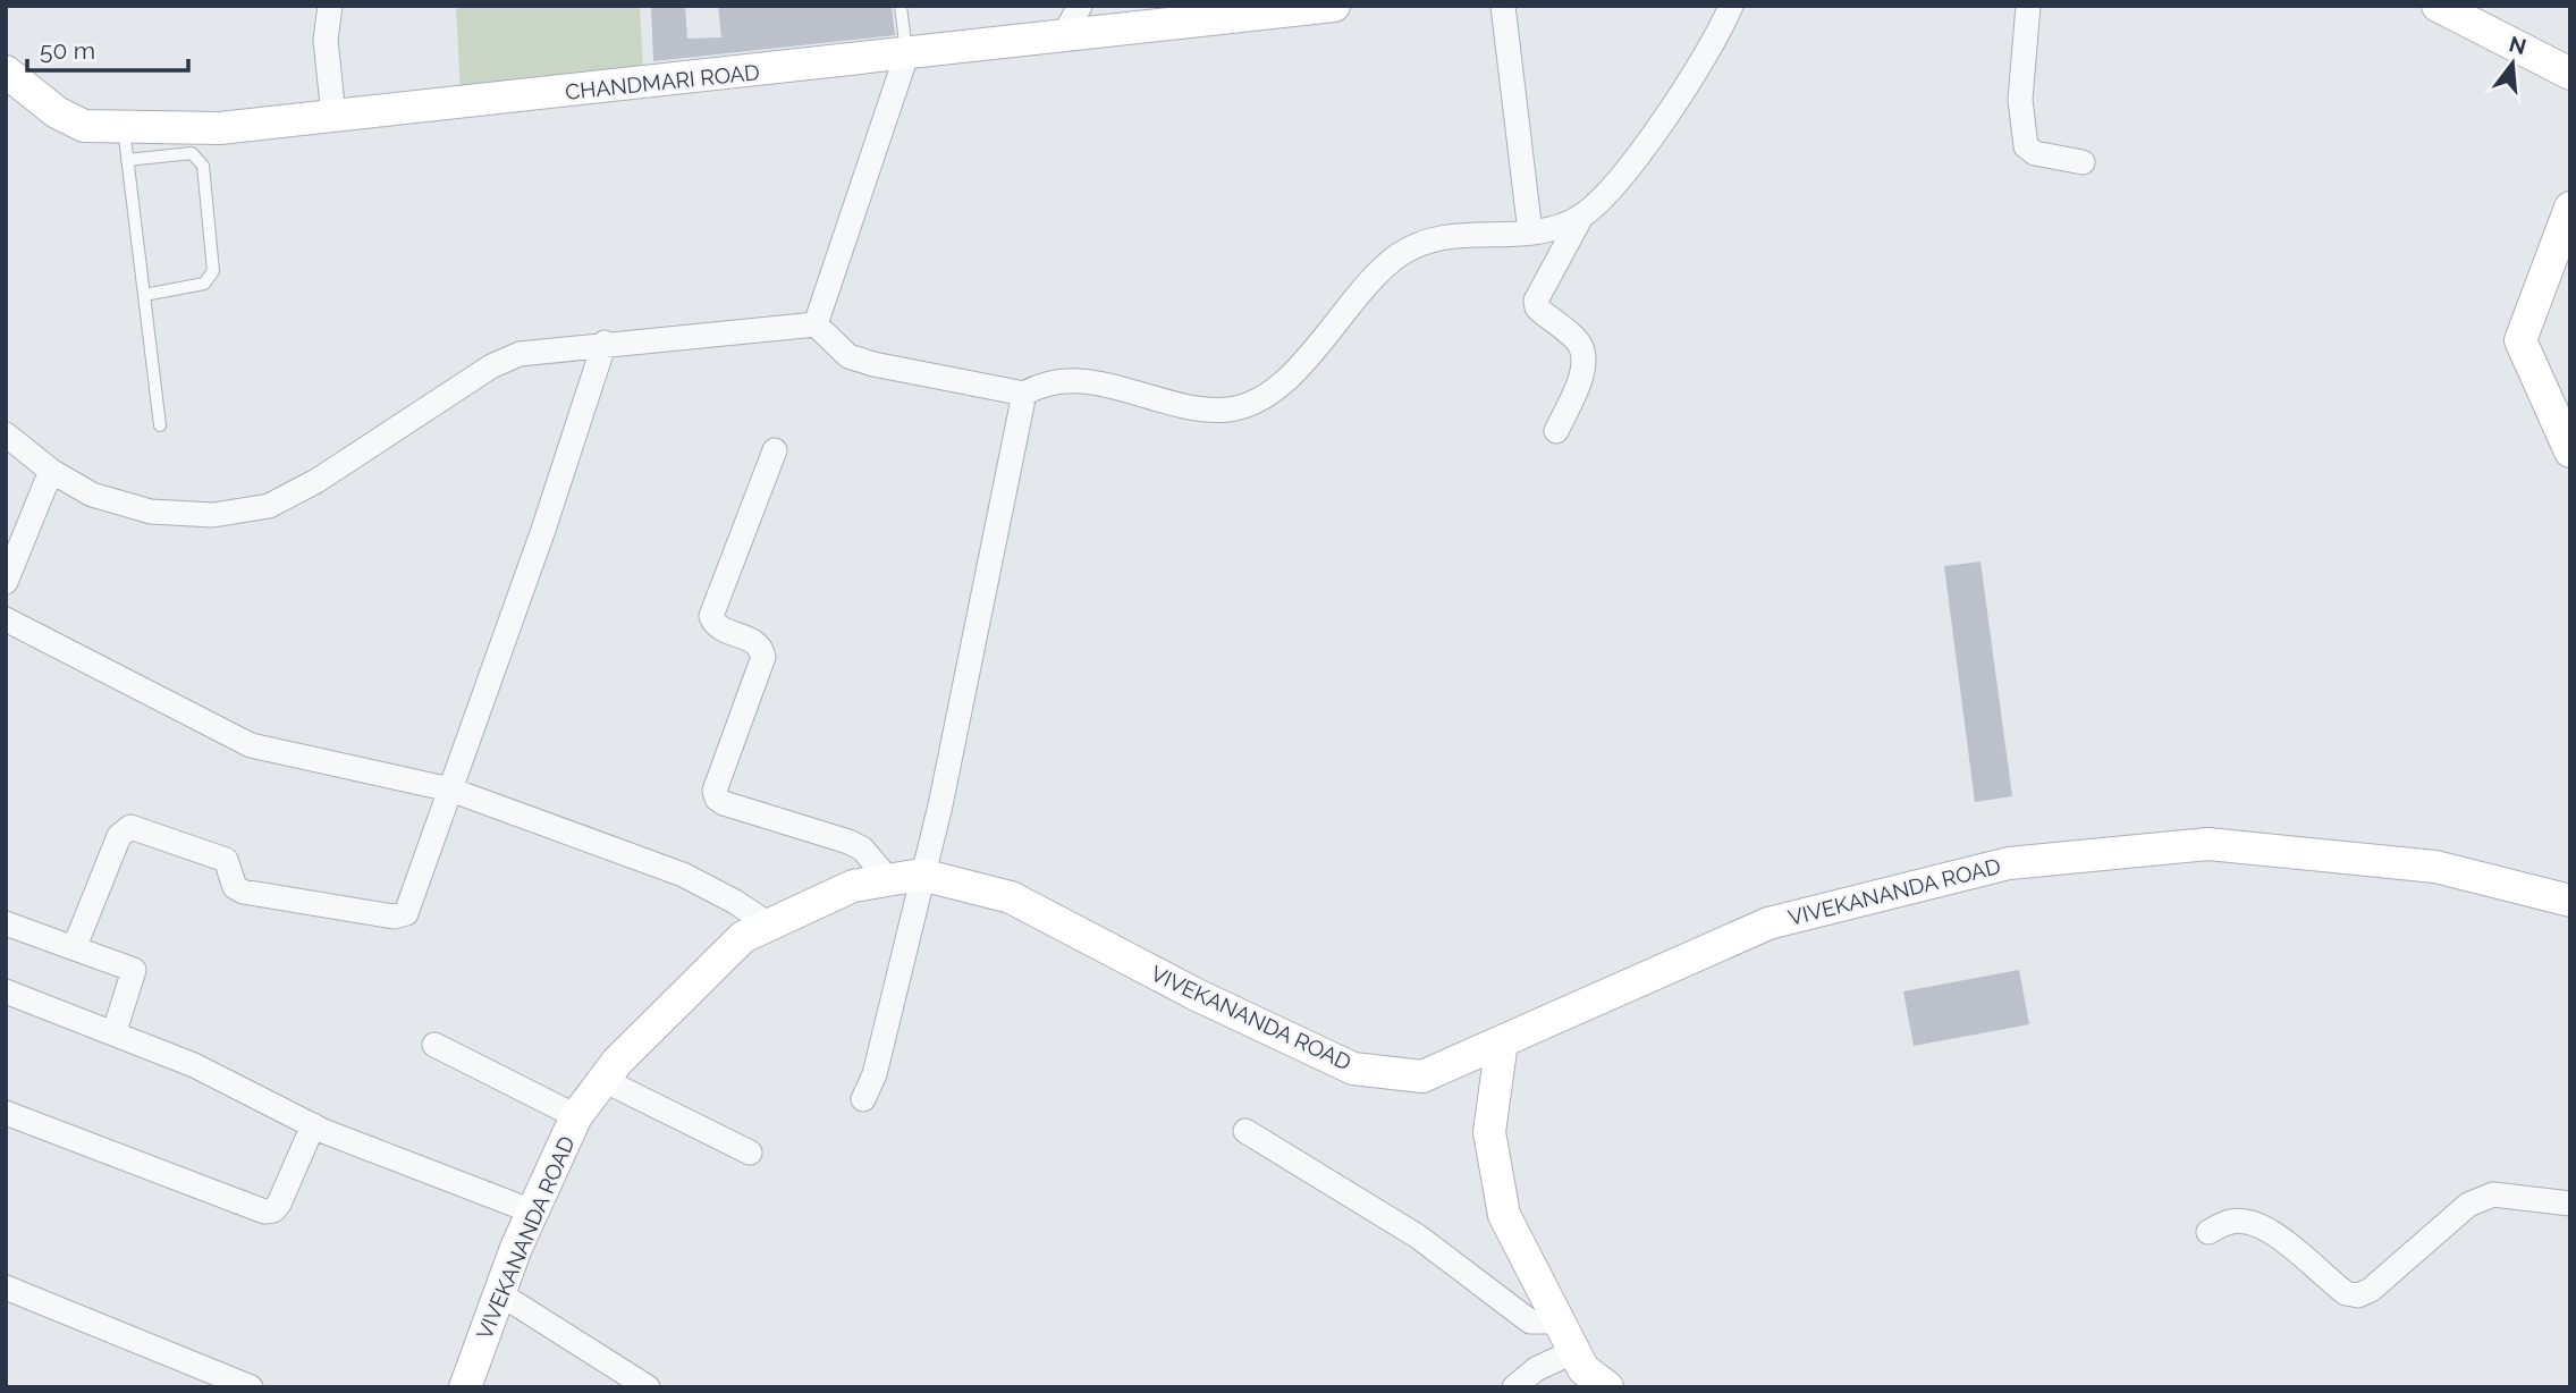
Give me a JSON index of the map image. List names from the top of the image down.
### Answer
{
  "streets": {
    "main road": ["CHANDMARI ROAD", "VIVEKANANDA ROAD"]
  },
  "scale_bar": "50 m",
  "north": "top"
}
